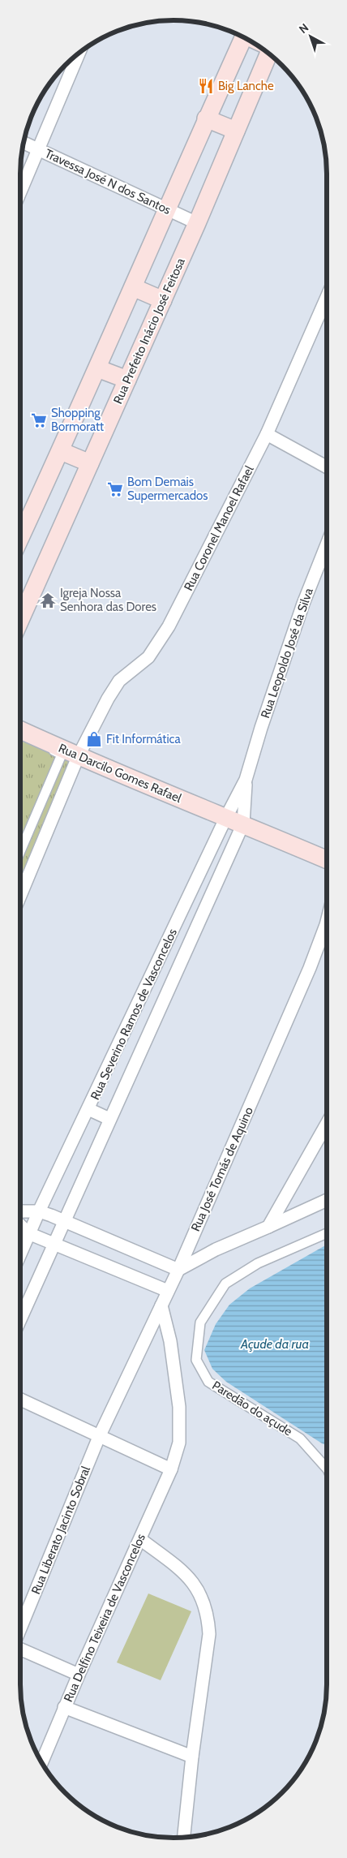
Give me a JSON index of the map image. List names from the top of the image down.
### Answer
{
  "streets": {
    "main road": ["Rua Prefeito Inácio José Feitosa", "Rua Darcilo Gomes Rafael"],
    "street": [
      "Travessa José N dos Santos",
      "Rua Coronel Manoel Rafael",
      "Rua Leopoldo José da Silva",
      "Rua Severino Ramos de Vasconcelos",
      "Rua José Tomás de Aquino",
      "Paredão do açude",
      "Rua Liberato Jacinto Sobral",
      "Rua Delfino Teixeira de Vasconcelos"
    ]
  },
  "crossings": [
    ["Travessa José N dos Santos", "Rua Prefeito Inácio José Feitosa"],
    ["Rua Coronel Manoel Rafael", "Rua Darcilo Gomes Rafael"],
    ["Rua Leopoldo José da Silva", "Rua Darcilo Gomes Rafael"],
    ["Rua Leopoldo José da Silva", "Rua Severino Ramos de Vasconcelos"],
    ["Rua Darcilo Gomes Rafael", "Rua Severino Ramos de Vasconcelos"],
    ["Rua José Tomás de Aquino", "Rua Liberato Jacinto Sobral"],
    ["Rua José Tomás de Aquino", "Rua Delfino Teixeira de Vasconcelos"]
  ],
  "water": ["Açude da rua"],
  "places": {
    "restaurant": ["Big Lanche"],
    "supermarket": ["Shopping Bormoratt", "Bom Demais Supermercados"],
    "temple": ["Igreja Nossa Senhora das Dores"],
    "shop": ["Fit Informática"]
  },
  "north": "top left"
}
